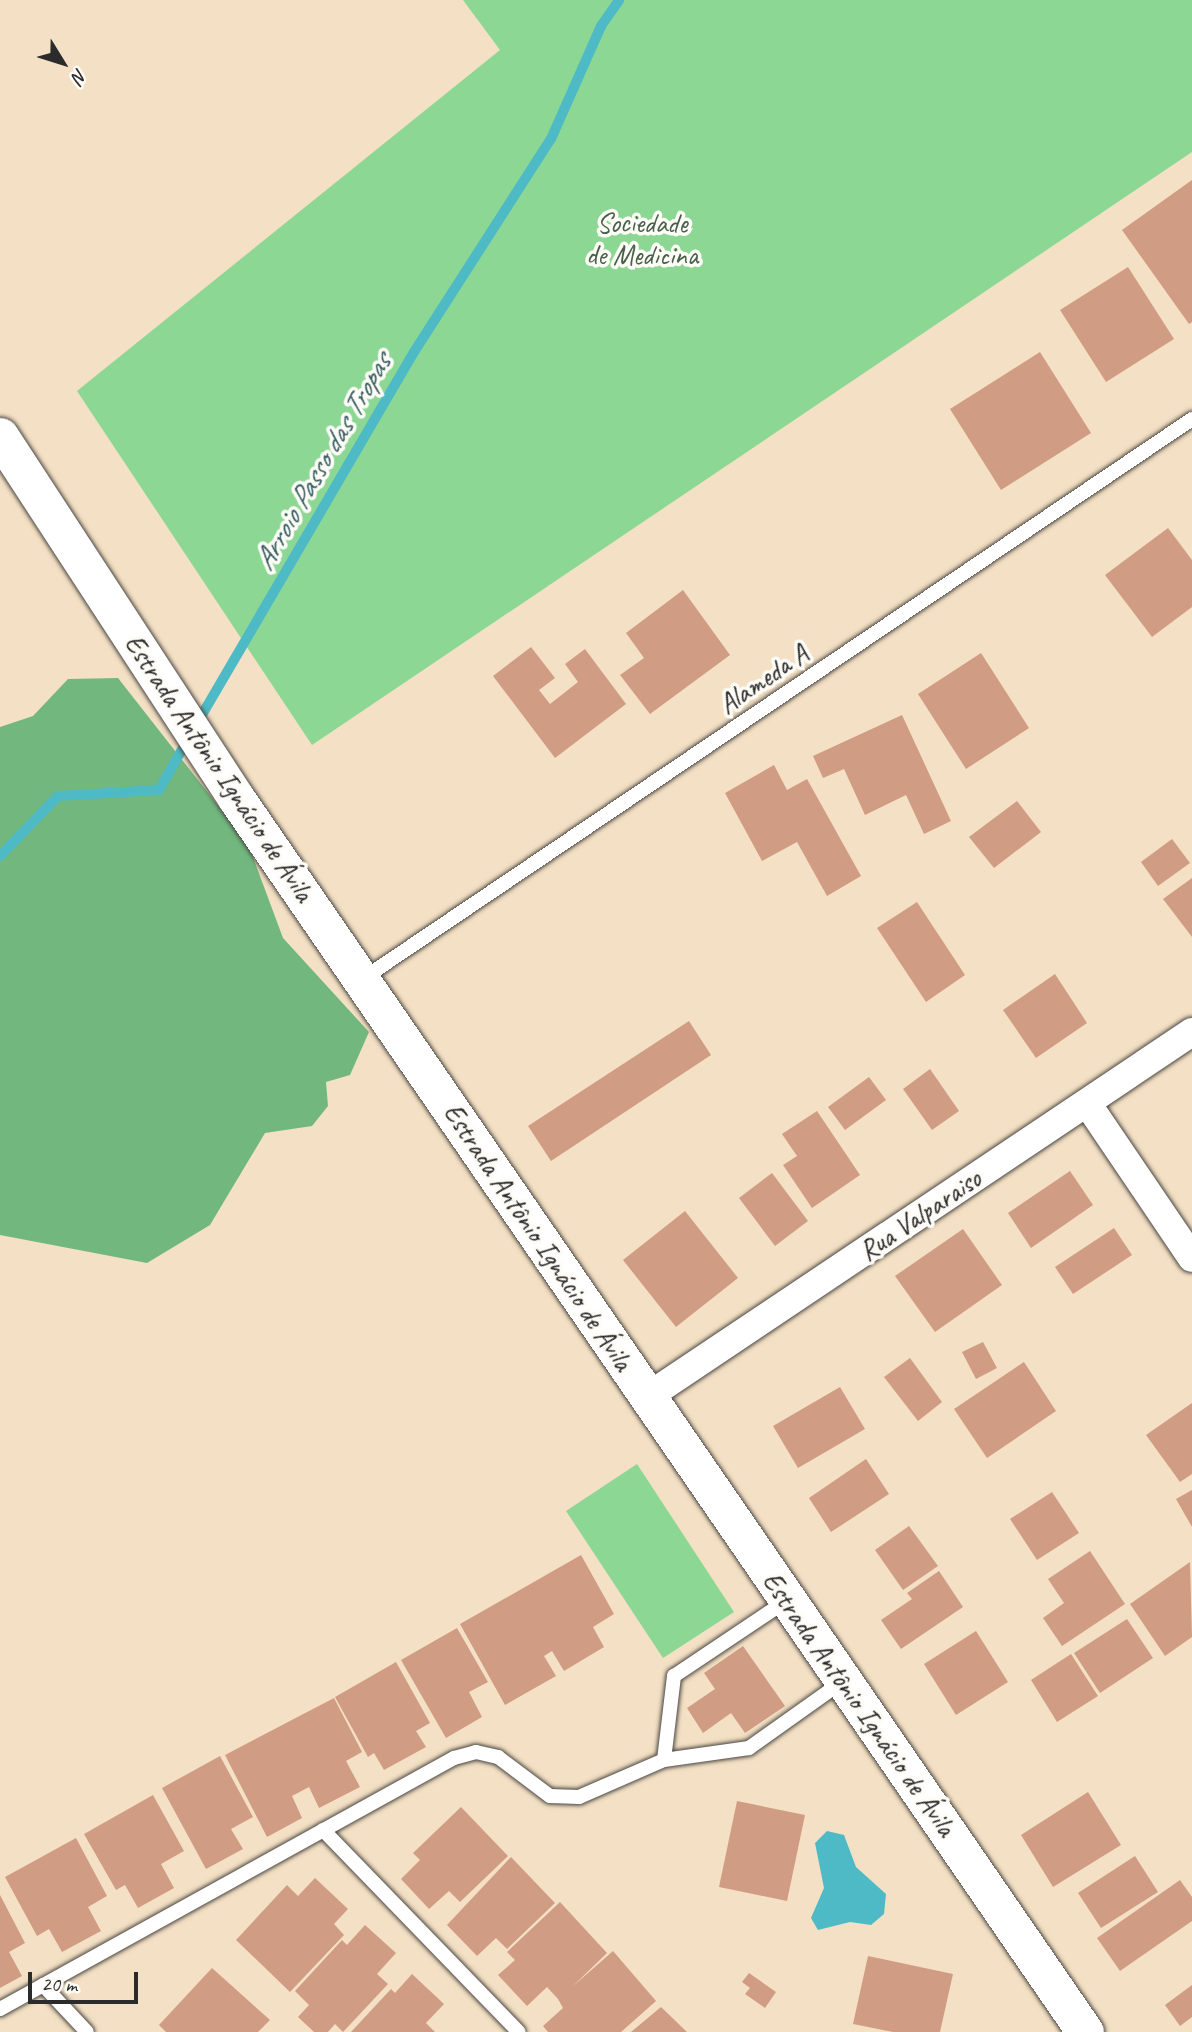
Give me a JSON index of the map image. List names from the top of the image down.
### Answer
{
  "streets": {
    "street": ["Estrada Antônio Ignácio de Ávila", "Rua Valparaiso"],
    "lane": ["Alameda A"]
  },
  "crossings": [
    ["Alameda A", "Estrada Antônio Ignácio de Ávila"],
    ["Estrada Antônio Ignácio de Ávila", "Rua Valparaiso"]
  ],
  "water": ["Arroio Passo das Tropas"],
  "parks": ["Sociedade de Medicina"],
  "scale_bar": "20 m",
  "north": "bottom right"
}
